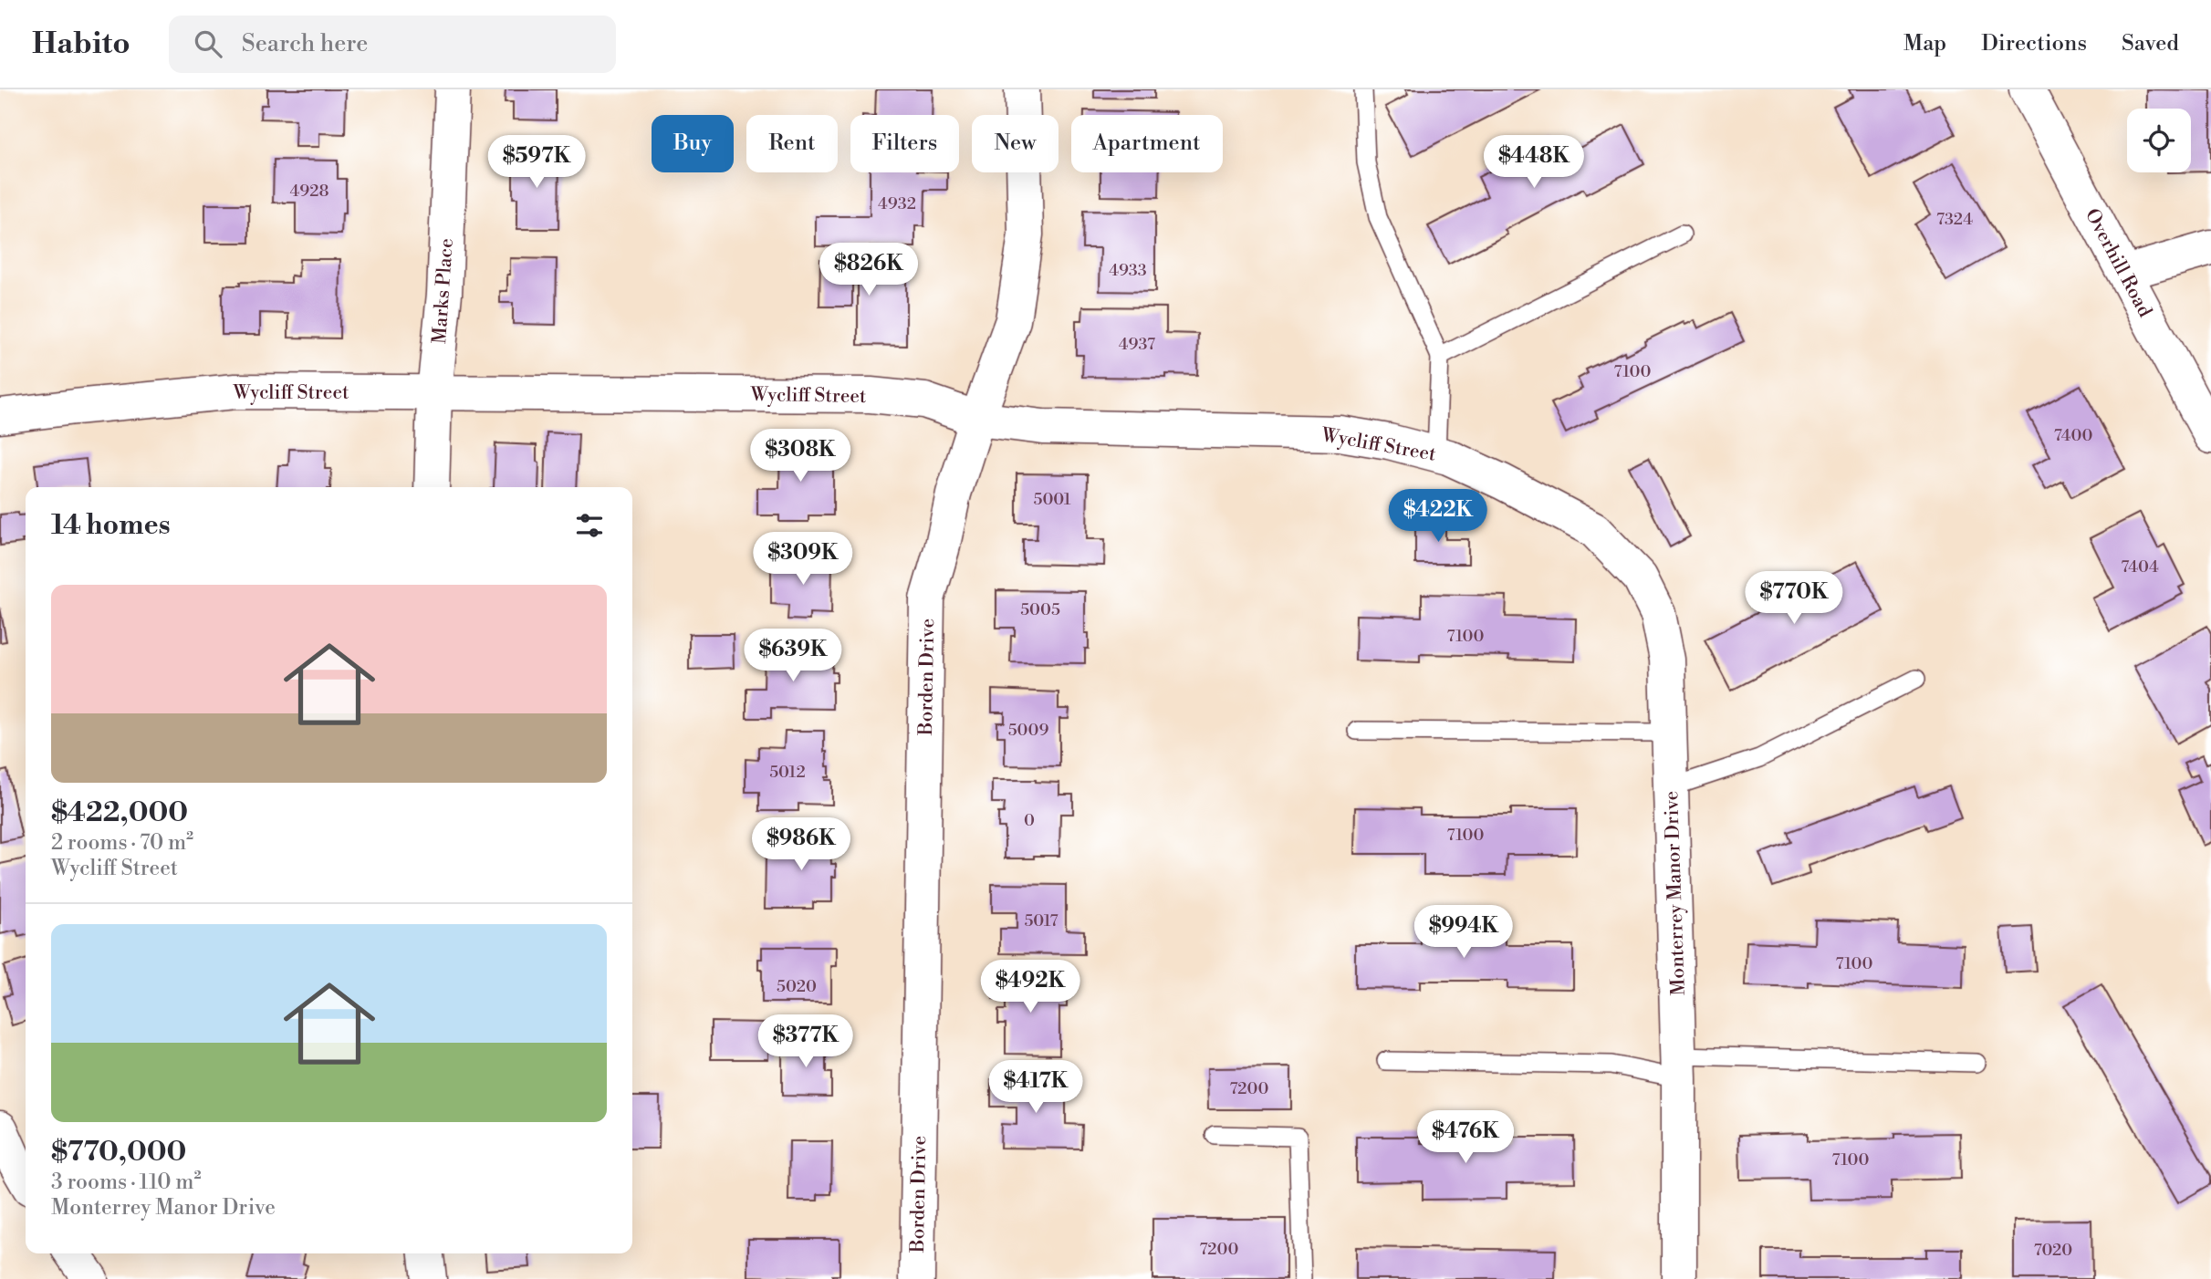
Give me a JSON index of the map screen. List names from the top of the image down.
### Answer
{
  "streets": {
    "street": [
      "Overhill Road",
      "Marks Place",
      "Wycliff Street",
      "Borden Drive",
      "Monterrey Manor Drive"
    ]
  },
  "crossings": [
    ["Marks Place", "Wycliff Street"],
    ["Wycliff Street", "Borden Drive"],
    ["Wycliff Street", "Monterrey Manor Drive"]
  ],
  "house_numbers": [
    "4928",
    "4932",
    "7324",
    "4933",
    "4937",
    "7100",
    "7400",
    "5001",
    "7404",
    "5005",
    "7100",
    "5009",
    "5012",
    "0",
    "7100",
    "5017",
    "7100",
    "5020",
    "7200",
    "7100",
    "7200",
    "7020"
  ],
  "page": {
    "header": "Habito",
    "search": "Search here",
    "nav": ["Map", "Directions", "Saved"],
    "chip": [
      "Buy",
      "Rent",
      "Filters",
      "New",
      "Apartment"
    ],
    "price": [
      "$597K",
      "$448K",
      "$826K",
      "$308K",
      "$422K",
      "$309K",
      "$770K",
      "$639K",
      "$986K",
      "$994K",
      "$492K",
      "$377K",
      "$417K",
      "$476K"
    ],
    "heading": "14 homes",
    "list": [
      {
        "name": "$422,000",
        "note": "2 rooms · 70 m² · Wycliff Street"
      },
      {
        "name": "$770,000",
        "note": "3 rooms · 110 m² · Monterrey Manor Drive"
      }
    ]
  }
}
